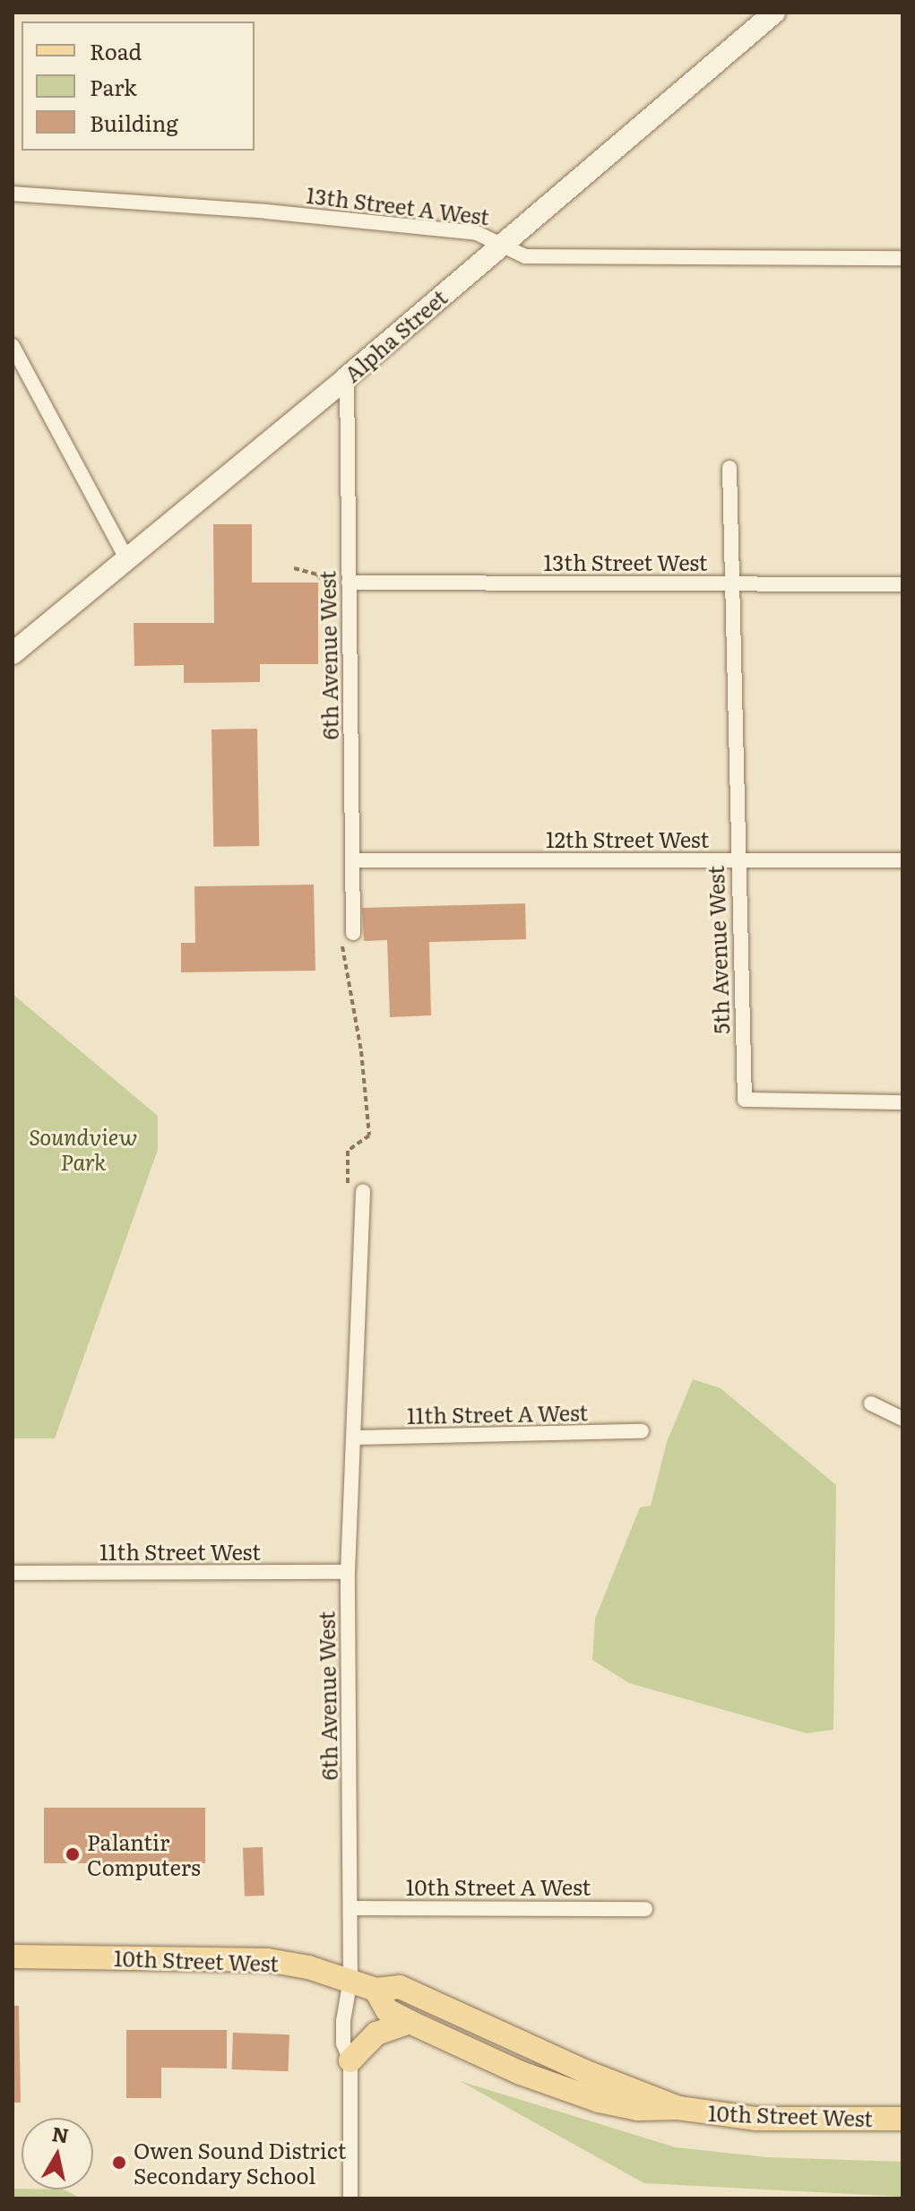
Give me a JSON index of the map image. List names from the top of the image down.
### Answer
{
  "streets": {
    "main road": ["10th Street West"],
    "street": [
      "13th Street A West",
      "Alpha Street",
      "13th Street West",
      "6th Avenue West",
      "12th Street West",
      "5th Avenue West",
      "11th Street A West",
      "11th Street West",
      "10th Street A West"
    ]
  },
  "crossings": [
    ["13th Street A West", "Alpha Street"],
    ["Alpha Street", "6th Avenue West"],
    ["13th Street West", "6th Avenue West"],
    ["13th Street West", "5th Avenue West"],
    ["6th Avenue West", "12th Street West"],
    ["6th Avenue West", "11th Street A West"],
    ["6th Avenue West", "11th Street West"],
    ["6th Avenue West", "10th Street A West"],
    ["6th Avenue West", "10th Street West"],
    ["12th Street West", "5th Avenue West"]
  ],
  "parks": ["Soundview Park"],
  "places": ["Palantir Computers", "Owen Sound District Secondary School"],
  "legend": ["Road", "Park", "Building"],
  "north": "top"
}
